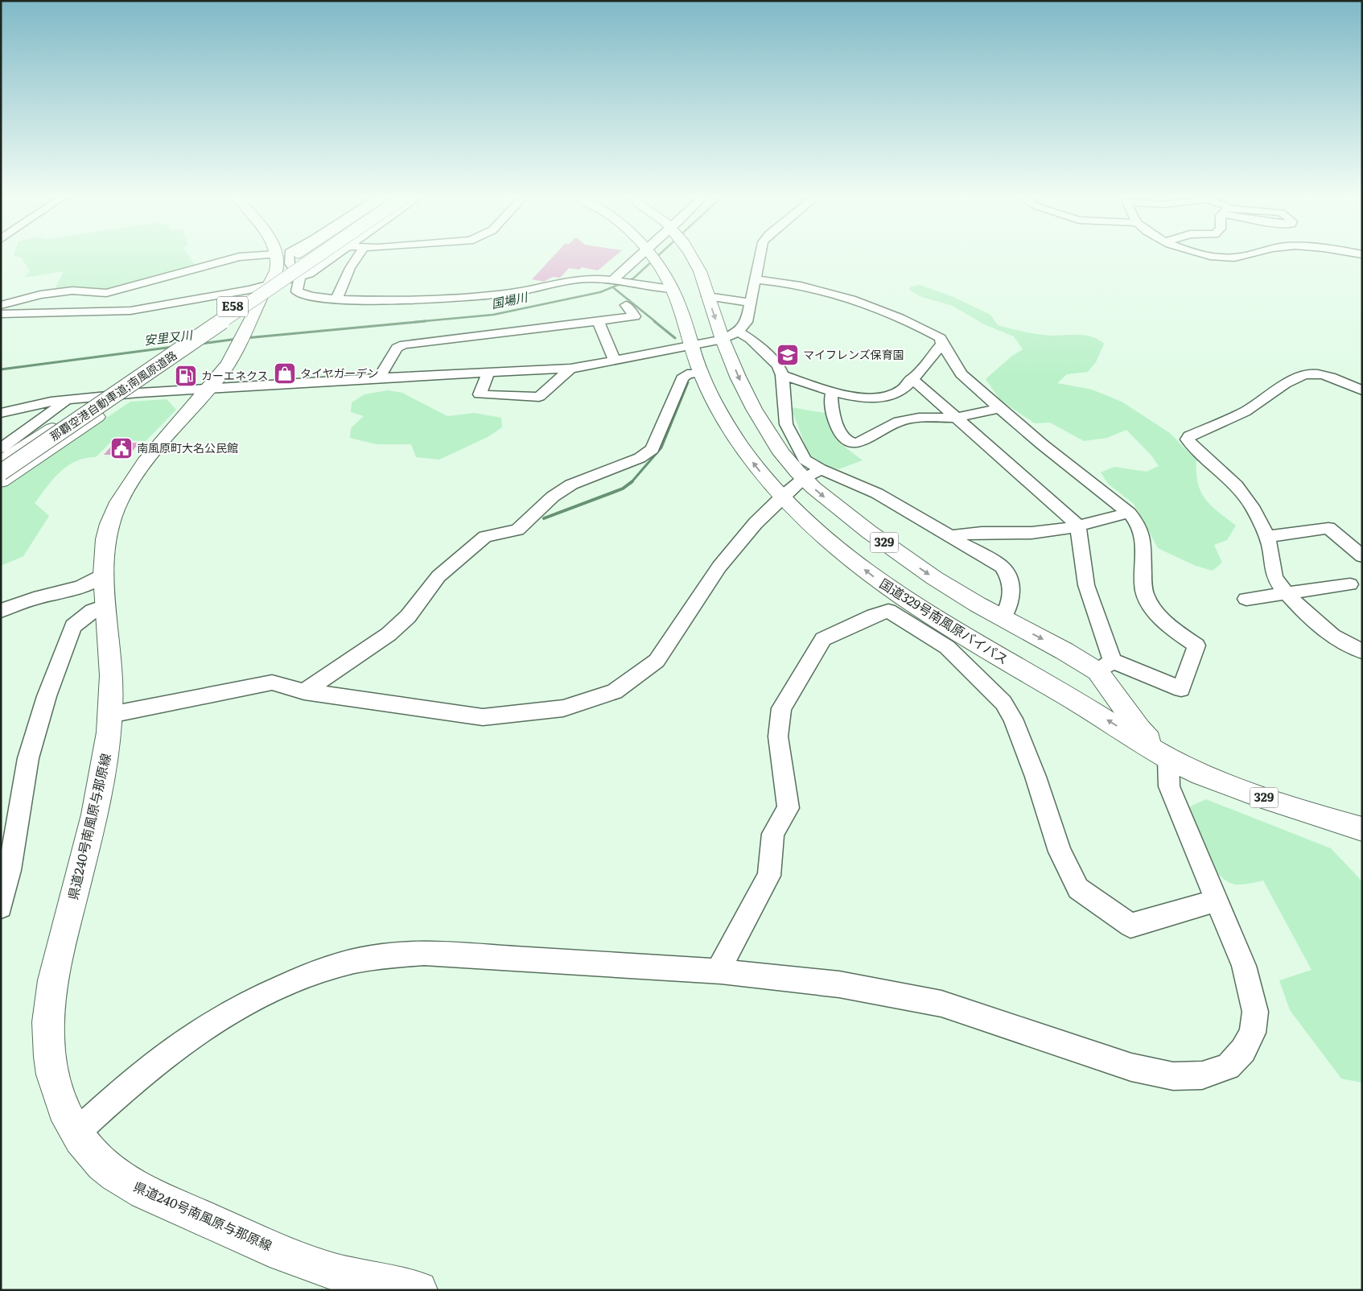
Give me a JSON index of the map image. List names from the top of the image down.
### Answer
{
  "streets": {
    "main road": [
      "E58",
      "那覇空港自動車道;南風原道路",
      "329",
      "国道329号南風原バイパス",
      "県道240号南風原与那原線"
    ]
  },
  "water": ["国場川", "安里又川"],
  "places": {
    "school or university": ["マイフレンズ保育園"],
    "shop": ["タイヤガーデン"],
    "fuel station": ["カーエネクス"],
    "public building": ["南風原町大名公民館"]
  }
}
